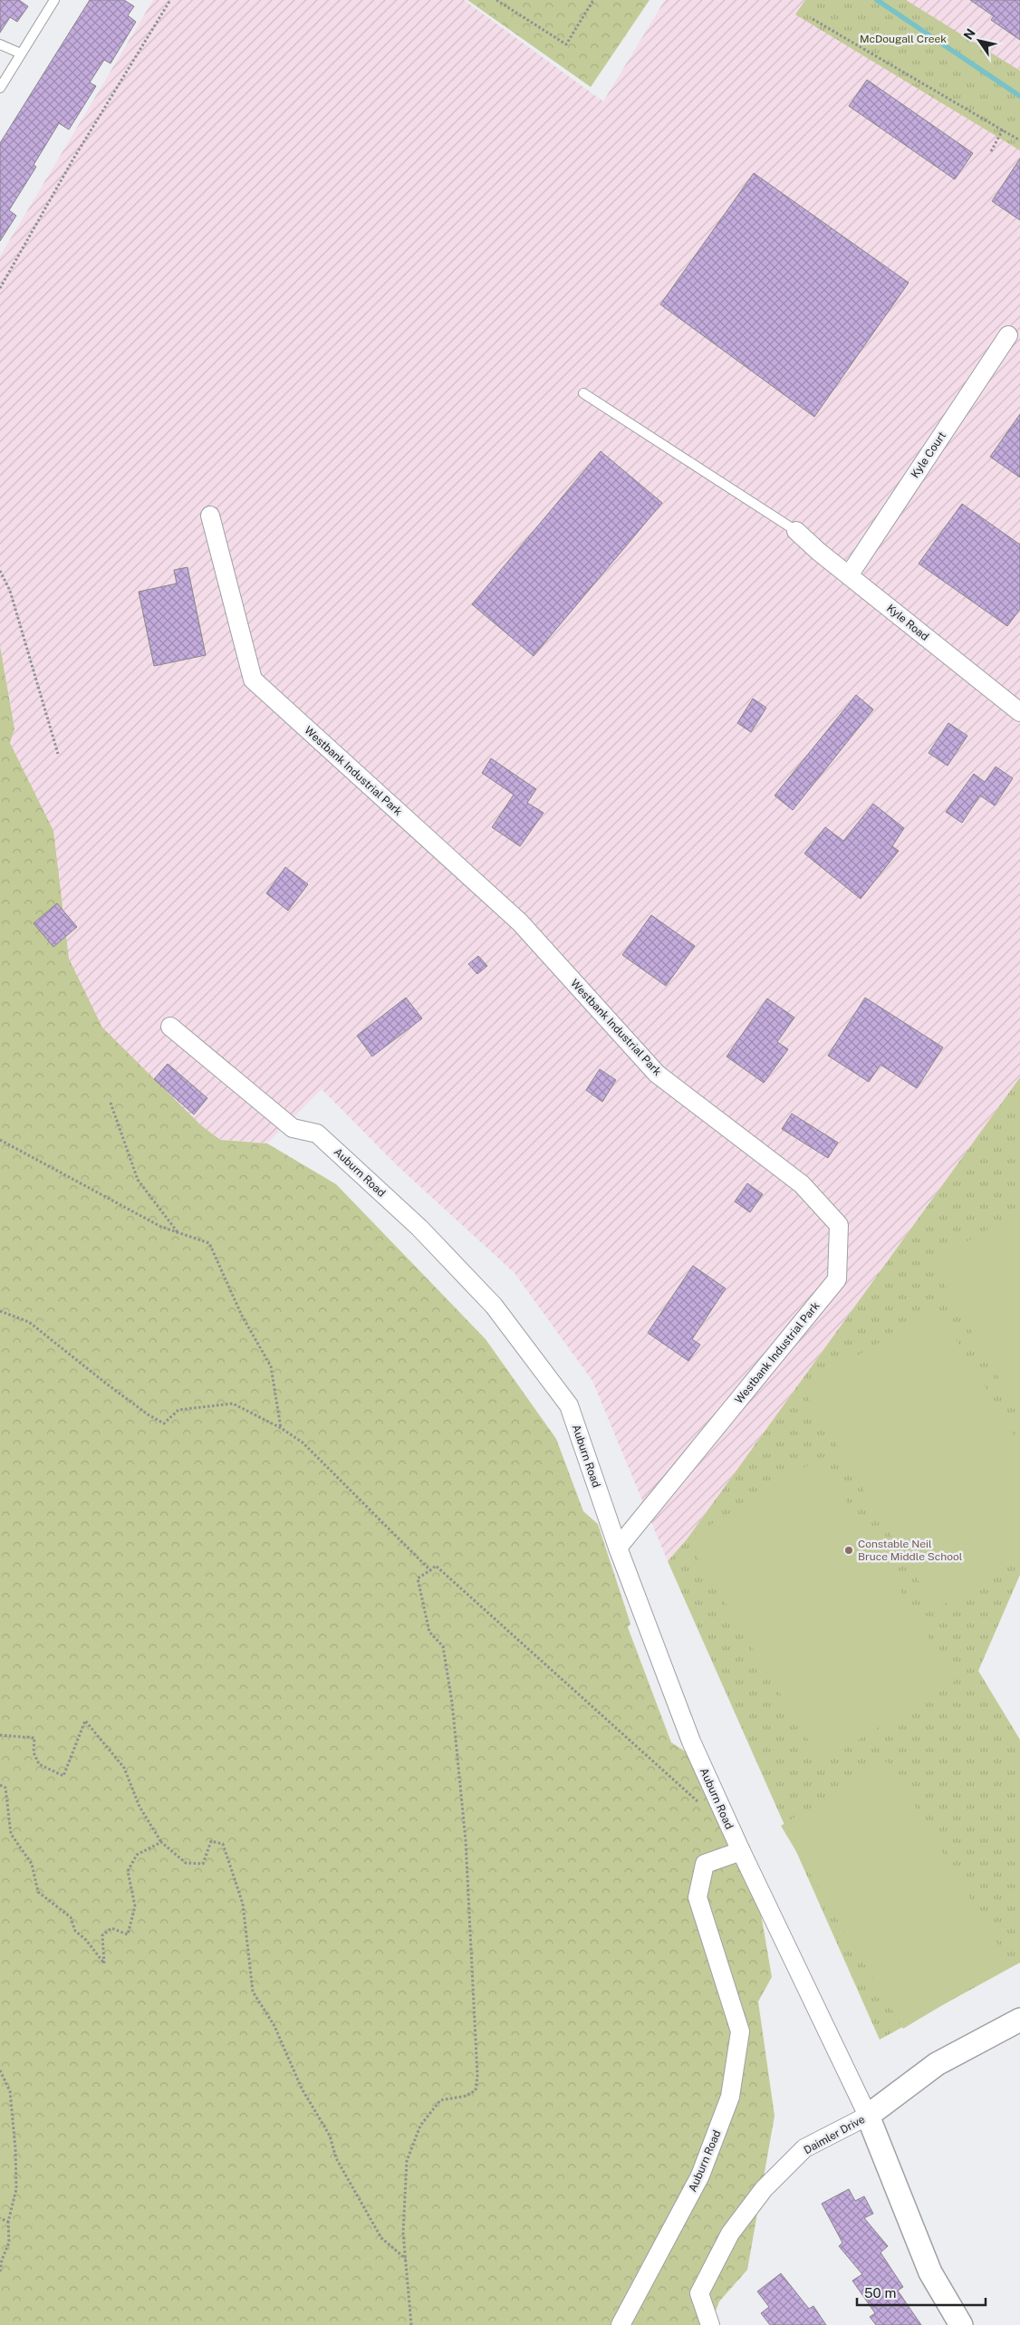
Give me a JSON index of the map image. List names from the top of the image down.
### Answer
{
  "streets": {
    "street": [
      "Kyle Court",
      "Kyle Road",
      "Westbank Industrial Park",
      "Auburn Road",
      "Daimler Drive"
    ]
  },
  "crossings": [
    ["Kyle Court", "Kyle Road"],
    ["Westbank Industrial Park", "Auburn Road"],
    ["Auburn Road", "Daimler Drive"]
  ],
  "parks": ["McDougall Creek"],
  "places": ["Constable Neil Bruce Middle School"],
  "scale_bar": "50 m",
  "north": "top left"
}
